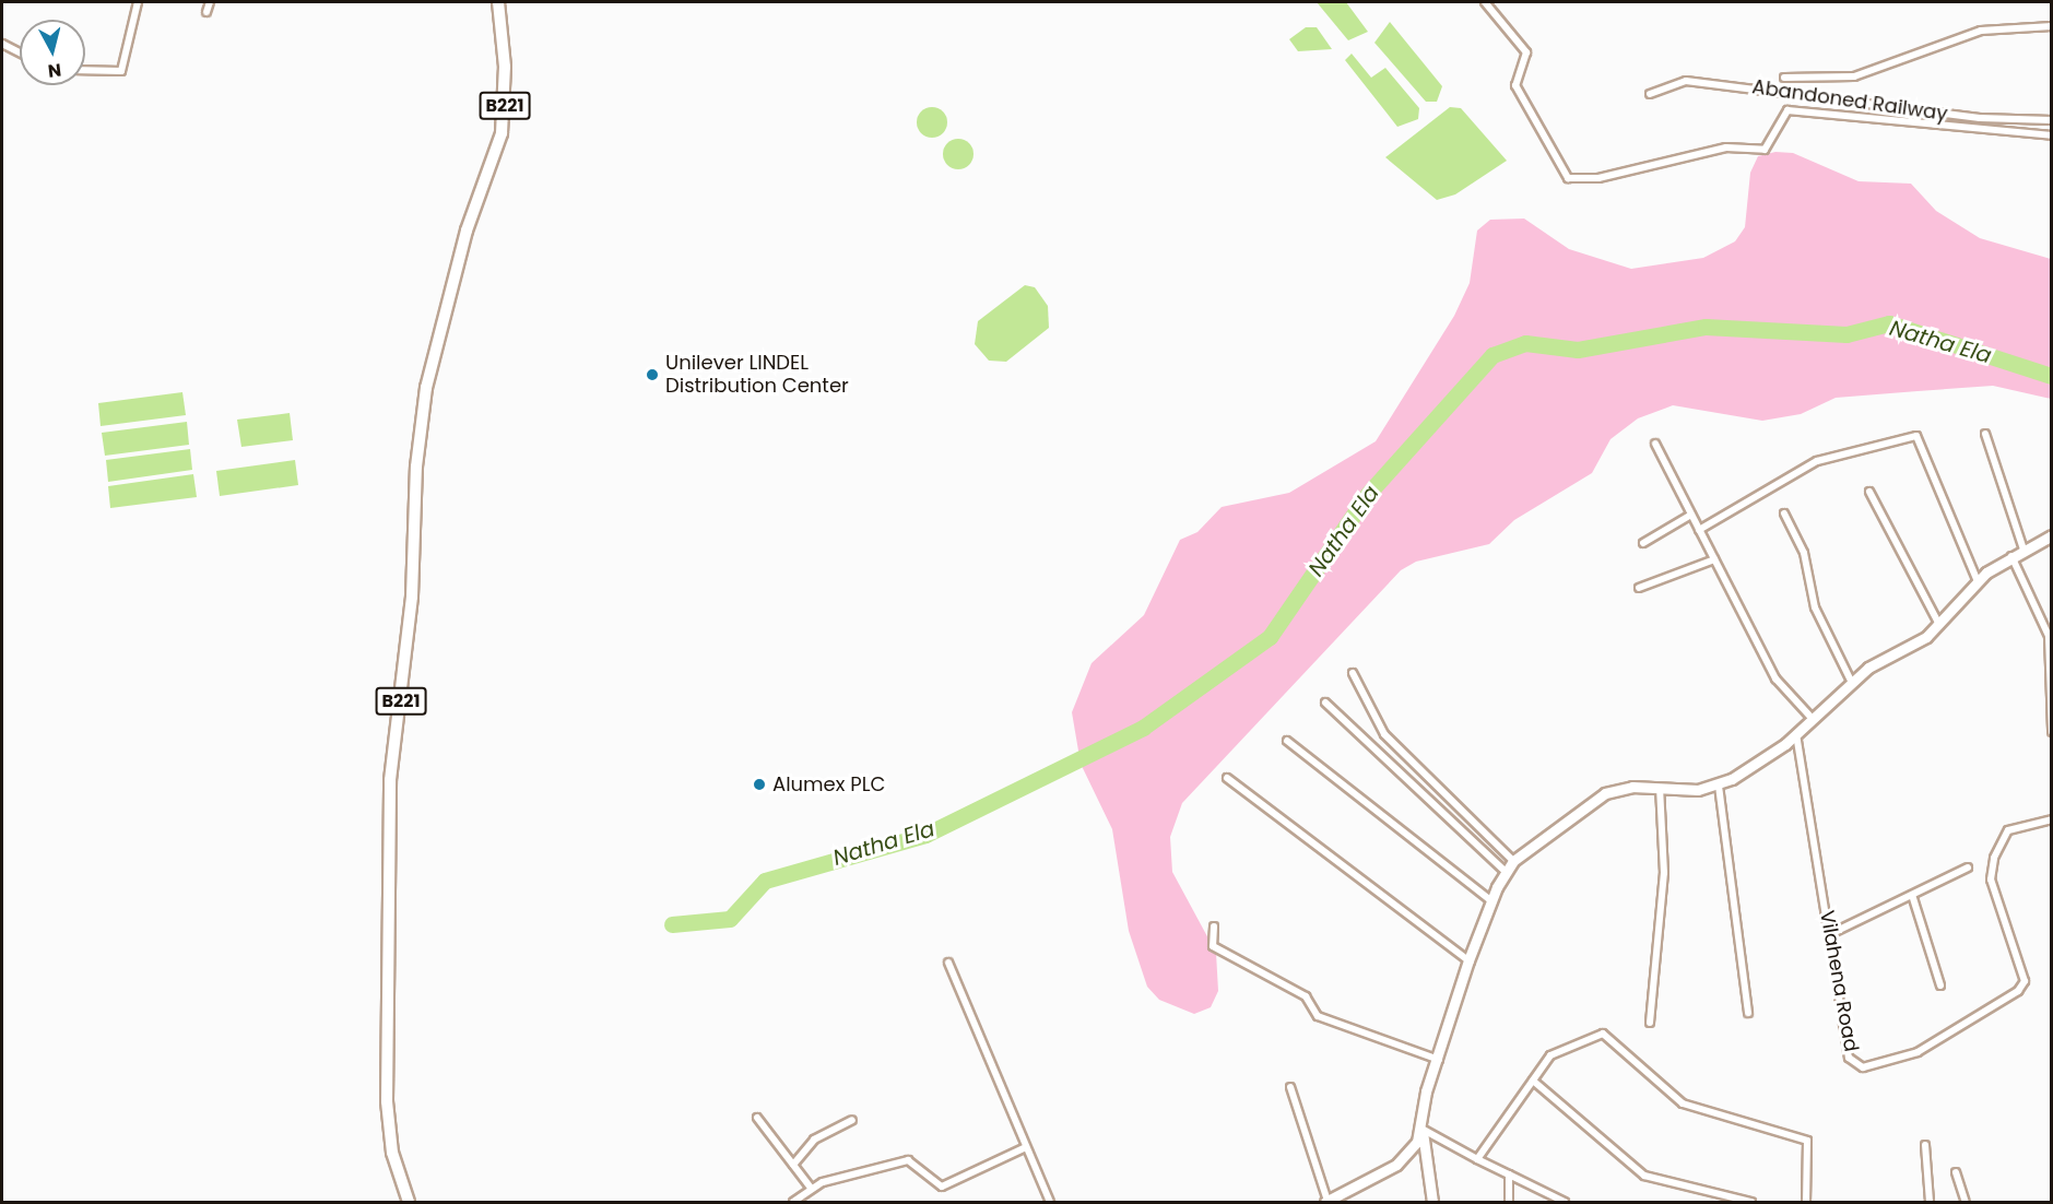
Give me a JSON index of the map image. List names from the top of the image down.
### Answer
{
  "streets": {
    "main road": ["B221"],
    "street": ["Abandoned Railway", "Vilahena Road"]
  },
  "water": ["Natha Ela"],
  "places": ["Unilever LINDEL Distribution Center", "Alumex PLC"],
  "north": "bottom"
}
